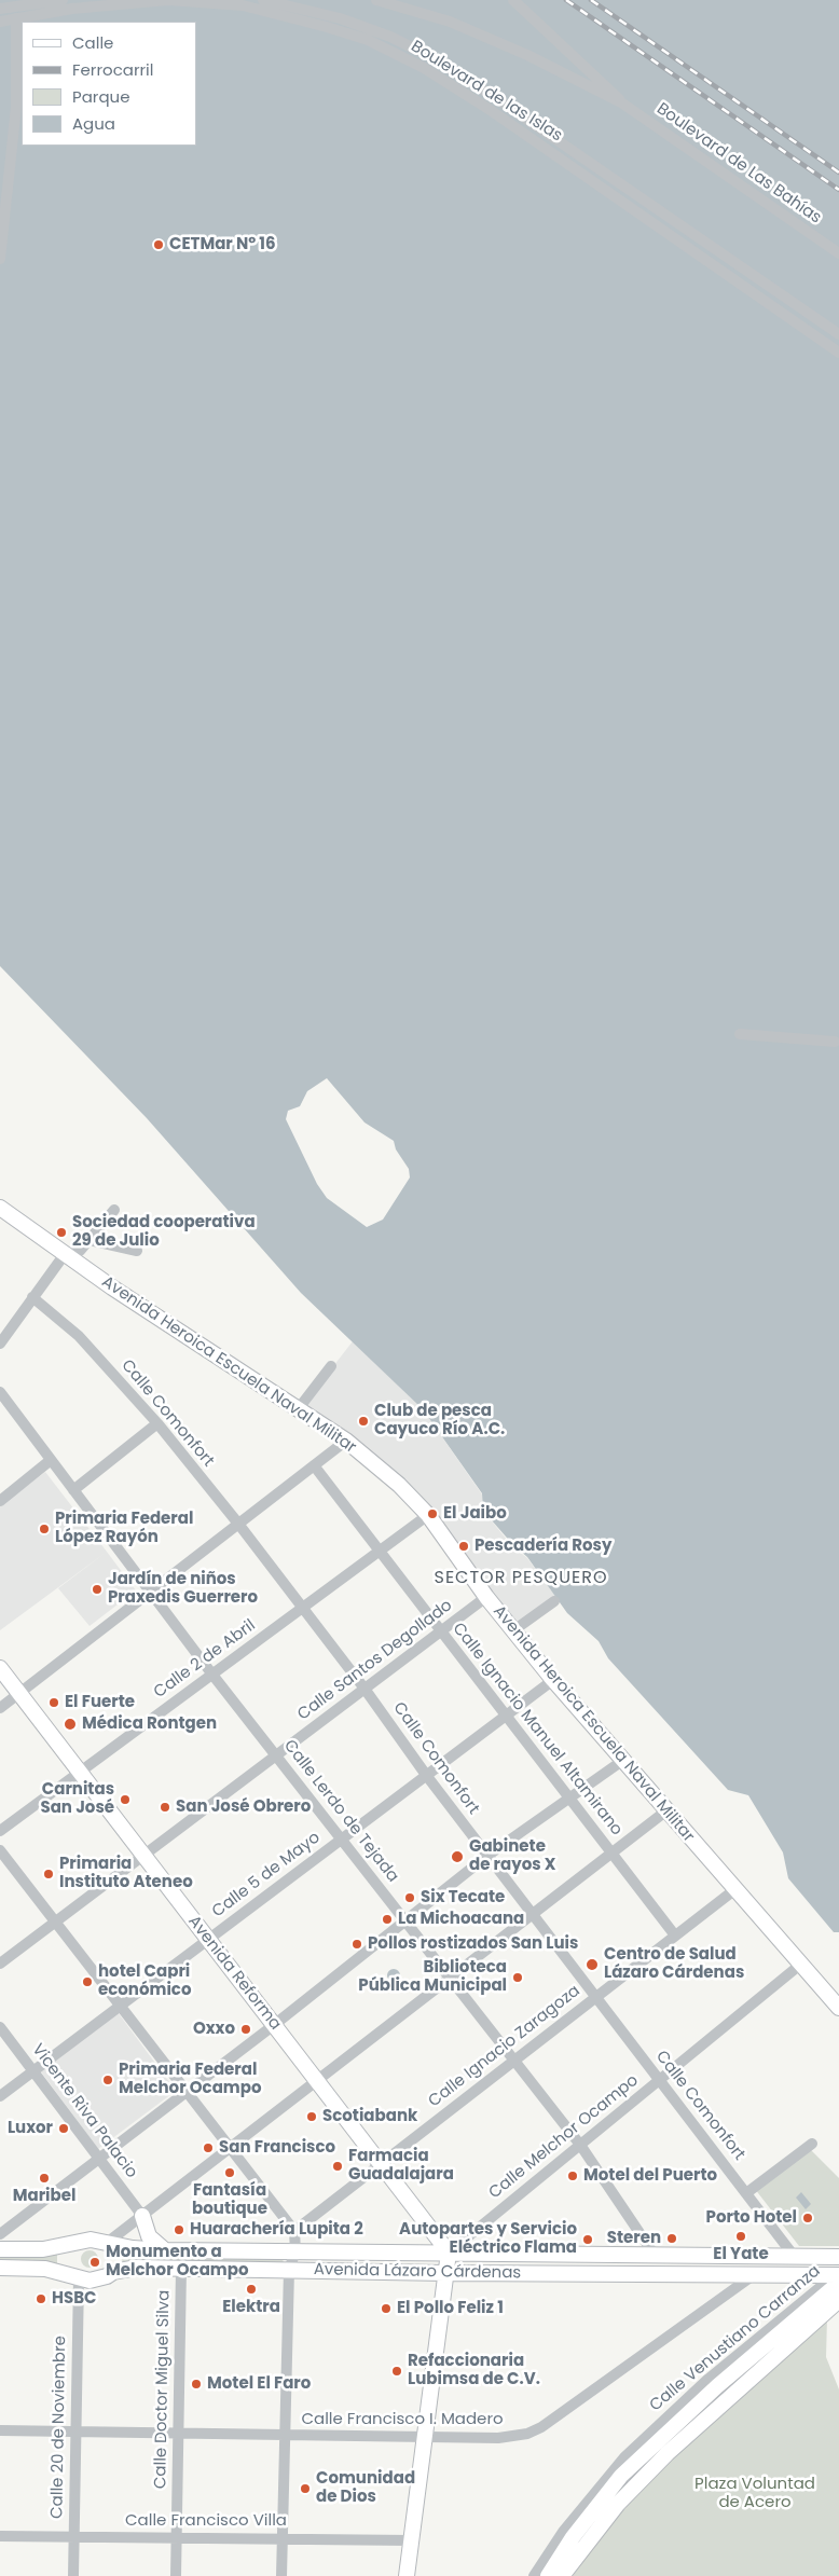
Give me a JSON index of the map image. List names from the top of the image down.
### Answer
{
  "streets": {
    "main road": ["Avenida Heroica Escuela Naval Militar", "Avenida Reforma", "Avenida Lázaro Cárdenas"],
    "street": [
      "Boulevard de las Islas",
      "Boulevard de Las Bahías",
      "Calle Comonfort",
      "Calle 2 de Abril",
      "Calle Santos Degollado",
      "Calle Ignacio Manuel Altamirano",
      "Calle Lerdo de Tejada",
      "Calle 5 de Mayo",
      "Calle Ignacio Zaragoza",
      "Vicente Riva Palacio",
      "Calle Melchor Ocampo",
      "Calle Venustiano Carranza",
      "Calle Doctor Miguel Silva",
      "Calle Francisco I. Madero",
      "Calle 20 de Noviembre",
      "Calle Francisco Villa"
    ]
  },
  "crossings": [
    ["Avenida Heroica Escuela Naval Militar", "Calle 2 de Abril"],
    ["Avenida Heroica Escuela Naval Militar", "Calle Santos Degollado"],
    ["Avenida Heroica Escuela Naval Militar", "Calle 5 de Mayo"],
    ["Avenida Heroica Escuela Naval Militar", "Calle Ignacio Zaragoza"],
    ["Avenida Heroica Escuela Naval Militar", "Calle Melchor Ocampo"],
    ["Calle Comonfort", "Calle 2 de Abril"],
    ["Calle Comonfort", "Calle Santos Degollado"],
    ["Calle Comonfort", "Calle 5 de Mayo"],
    ["Calle Comonfort", "Calle Ignacio Zaragoza"],
    ["Calle Comonfort", "Calle Melchor Ocampo"],
    ["Calle Comonfort", "Avenida Lázaro Cárdenas"],
    ["Calle 2 de Abril", "Calle Ignacio Manuel Altamirano"],
    ["Calle 2 de Abril", "Calle Lerdo de Tejada"],
    ["Calle 2 de Abril", "Avenida Reforma"],
    ["Calle Santos Degollado", "Calle Ignacio Manuel Altamirano"],
    ["Calle Santos Degollado", "Calle Lerdo de Tejada"],
    ["Calle Santos Degollado", "Avenida Reforma"],
    ["Calle Ignacio Manuel Altamirano", "Calle 5 de Mayo"],
    ["Calle Ignacio Manuel Altamirano", "Calle Ignacio Zaragoza"],
    ["Calle Lerdo de Tejada", "Calle 5 de Mayo"],
    ["Calle Lerdo de Tejada", "Calle Ignacio Zaragoza"],
    ["Calle Lerdo de Tejada", "Calle Melchor Ocampo"],
    ["Calle Lerdo de Tejada", "Avenida Lázaro Cárdenas"],
    ["Calle 5 de Mayo", "Avenida Reforma"],
    ["Calle 5 de Mayo", "Vicente Riva Palacio"],
    ["Avenida Reforma", "Calle Ignacio Zaragoza"],
    ["Avenida Reforma", "Calle Melchor Ocampo"],
    ["Avenida Reforma", "Avenida Lázaro Cárdenas"],
    ["Calle Melchor Ocampo", "Avenida Lázaro Cárdenas"],
    ["Avenida Lázaro Cárdenas", "Calle Venustiano Carranza"],
    ["Avenida Lázaro Cárdenas", "Calle Doctor Miguel Silva"],
    ["Avenida Lázaro Cárdenas", "Calle Francisco I. Madero"],
    ["Avenida Lázaro Cárdenas", "Calle 20 de Noviembre"],
    ["Calle Doctor Miguel Silva", "Calle Francisco I. Madero"],
    ["Calle Doctor Miguel Silva", "Calle Francisco Villa"],
    ["Calle Francisco I. Madero", "Calle 20 de Noviembre"],
    ["Calle 20 de Noviembre", "Calle Francisco Villa"]
  ],
  "districts": ["SECTOR PESQUERO"],
  "parks": ["Plaza Voluntad de Acero"],
  "places": [
    "CETMar N° 16",
    "Sociedad cooperativa 29 de Julio",
    "Club de pesca Cayuco Río A.C.",
    "El Jaibo",
    "Primaria Federal López Rayón",
    "Pescadería Rosy",
    "Jardín de niños Praxedis Guerrero",
    "El Fuerte",
    "Médica Rontgen",
    "Carnitas San José",
    "San José Obrero",
    "Gabinete de rayos X",
    "Primaria Instituto Ateneo",
    "Six Tecate",
    "La Michoacana",
    "Pollos rostizados San Luis",
    "Centro de Salud Lázaro Cárdenas",
    "Biblioteca Pública Municipal",
    "hotel Capri económico",
    "Oxxo",
    "Primaria Federal Melchor Ocampo",
    "Scotiabank",
    "Luxor",
    "San Francisco",
    "Farmacia Guadalajara",
    "Fantasía boutique",
    "Motel del Puerto",
    "Maribel",
    "Porto Hotel",
    "Huarachería Lupita 2",
    "El Yate",
    "Steren",
    "Autopartes y Servicio Eléctrico Flama",
    "Monumento a Melchor Ocampo",
    "Elektra",
    "HSBC",
    "El Pollo Feliz 1",
    "Refaccionaria Lubimsa de C.V.",
    "Motel El Faro",
    "Comunidad de Dios"
  ],
  "legend": [
    "Calle",
    "Ferrocarril",
    "Parque",
    "Agua"
  ]
}
